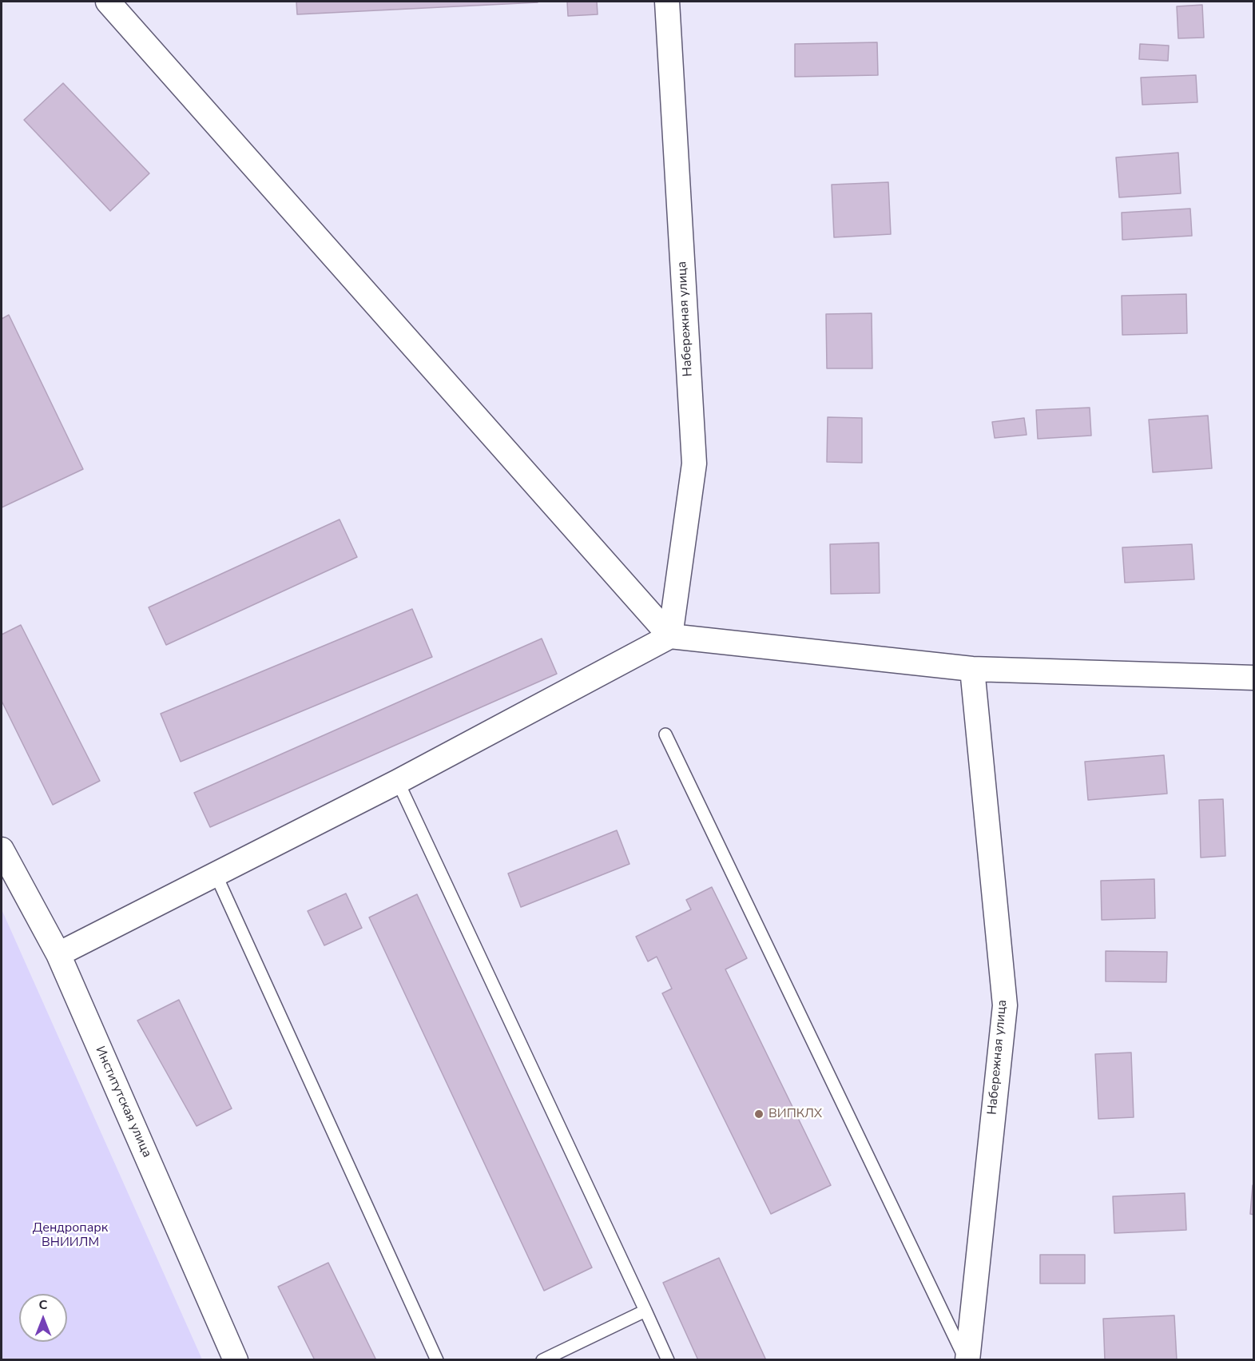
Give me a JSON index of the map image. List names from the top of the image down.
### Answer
{
  "streets": {
    "street": ["Набережная улица", "Институтская улица"]
  },
  "parks": ["Дендропарк ВНИИЛМ"],
  "places": ["ВИПКЛХ"],
  "north": "top"
}
